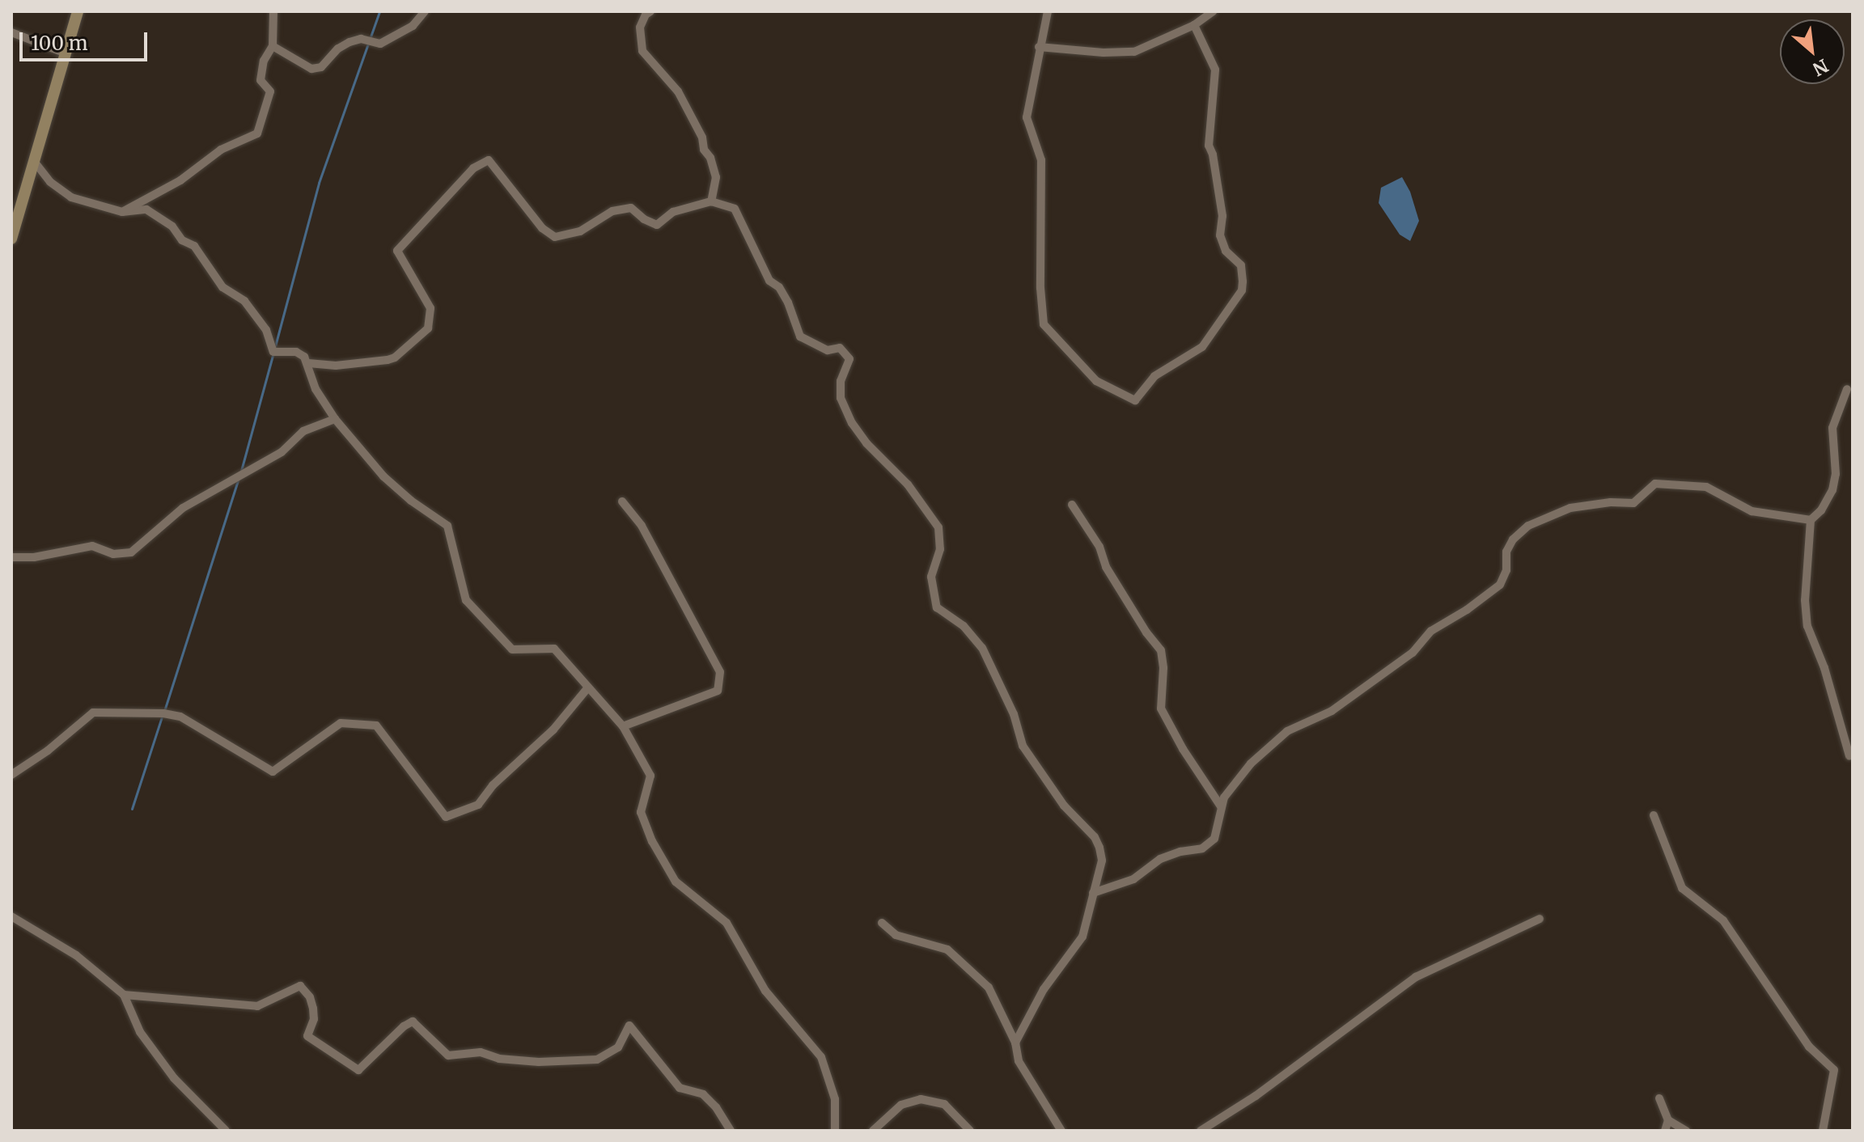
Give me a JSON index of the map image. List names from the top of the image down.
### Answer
{
  "scale_bar": "100 m",
  "north": "bottom right"
}
